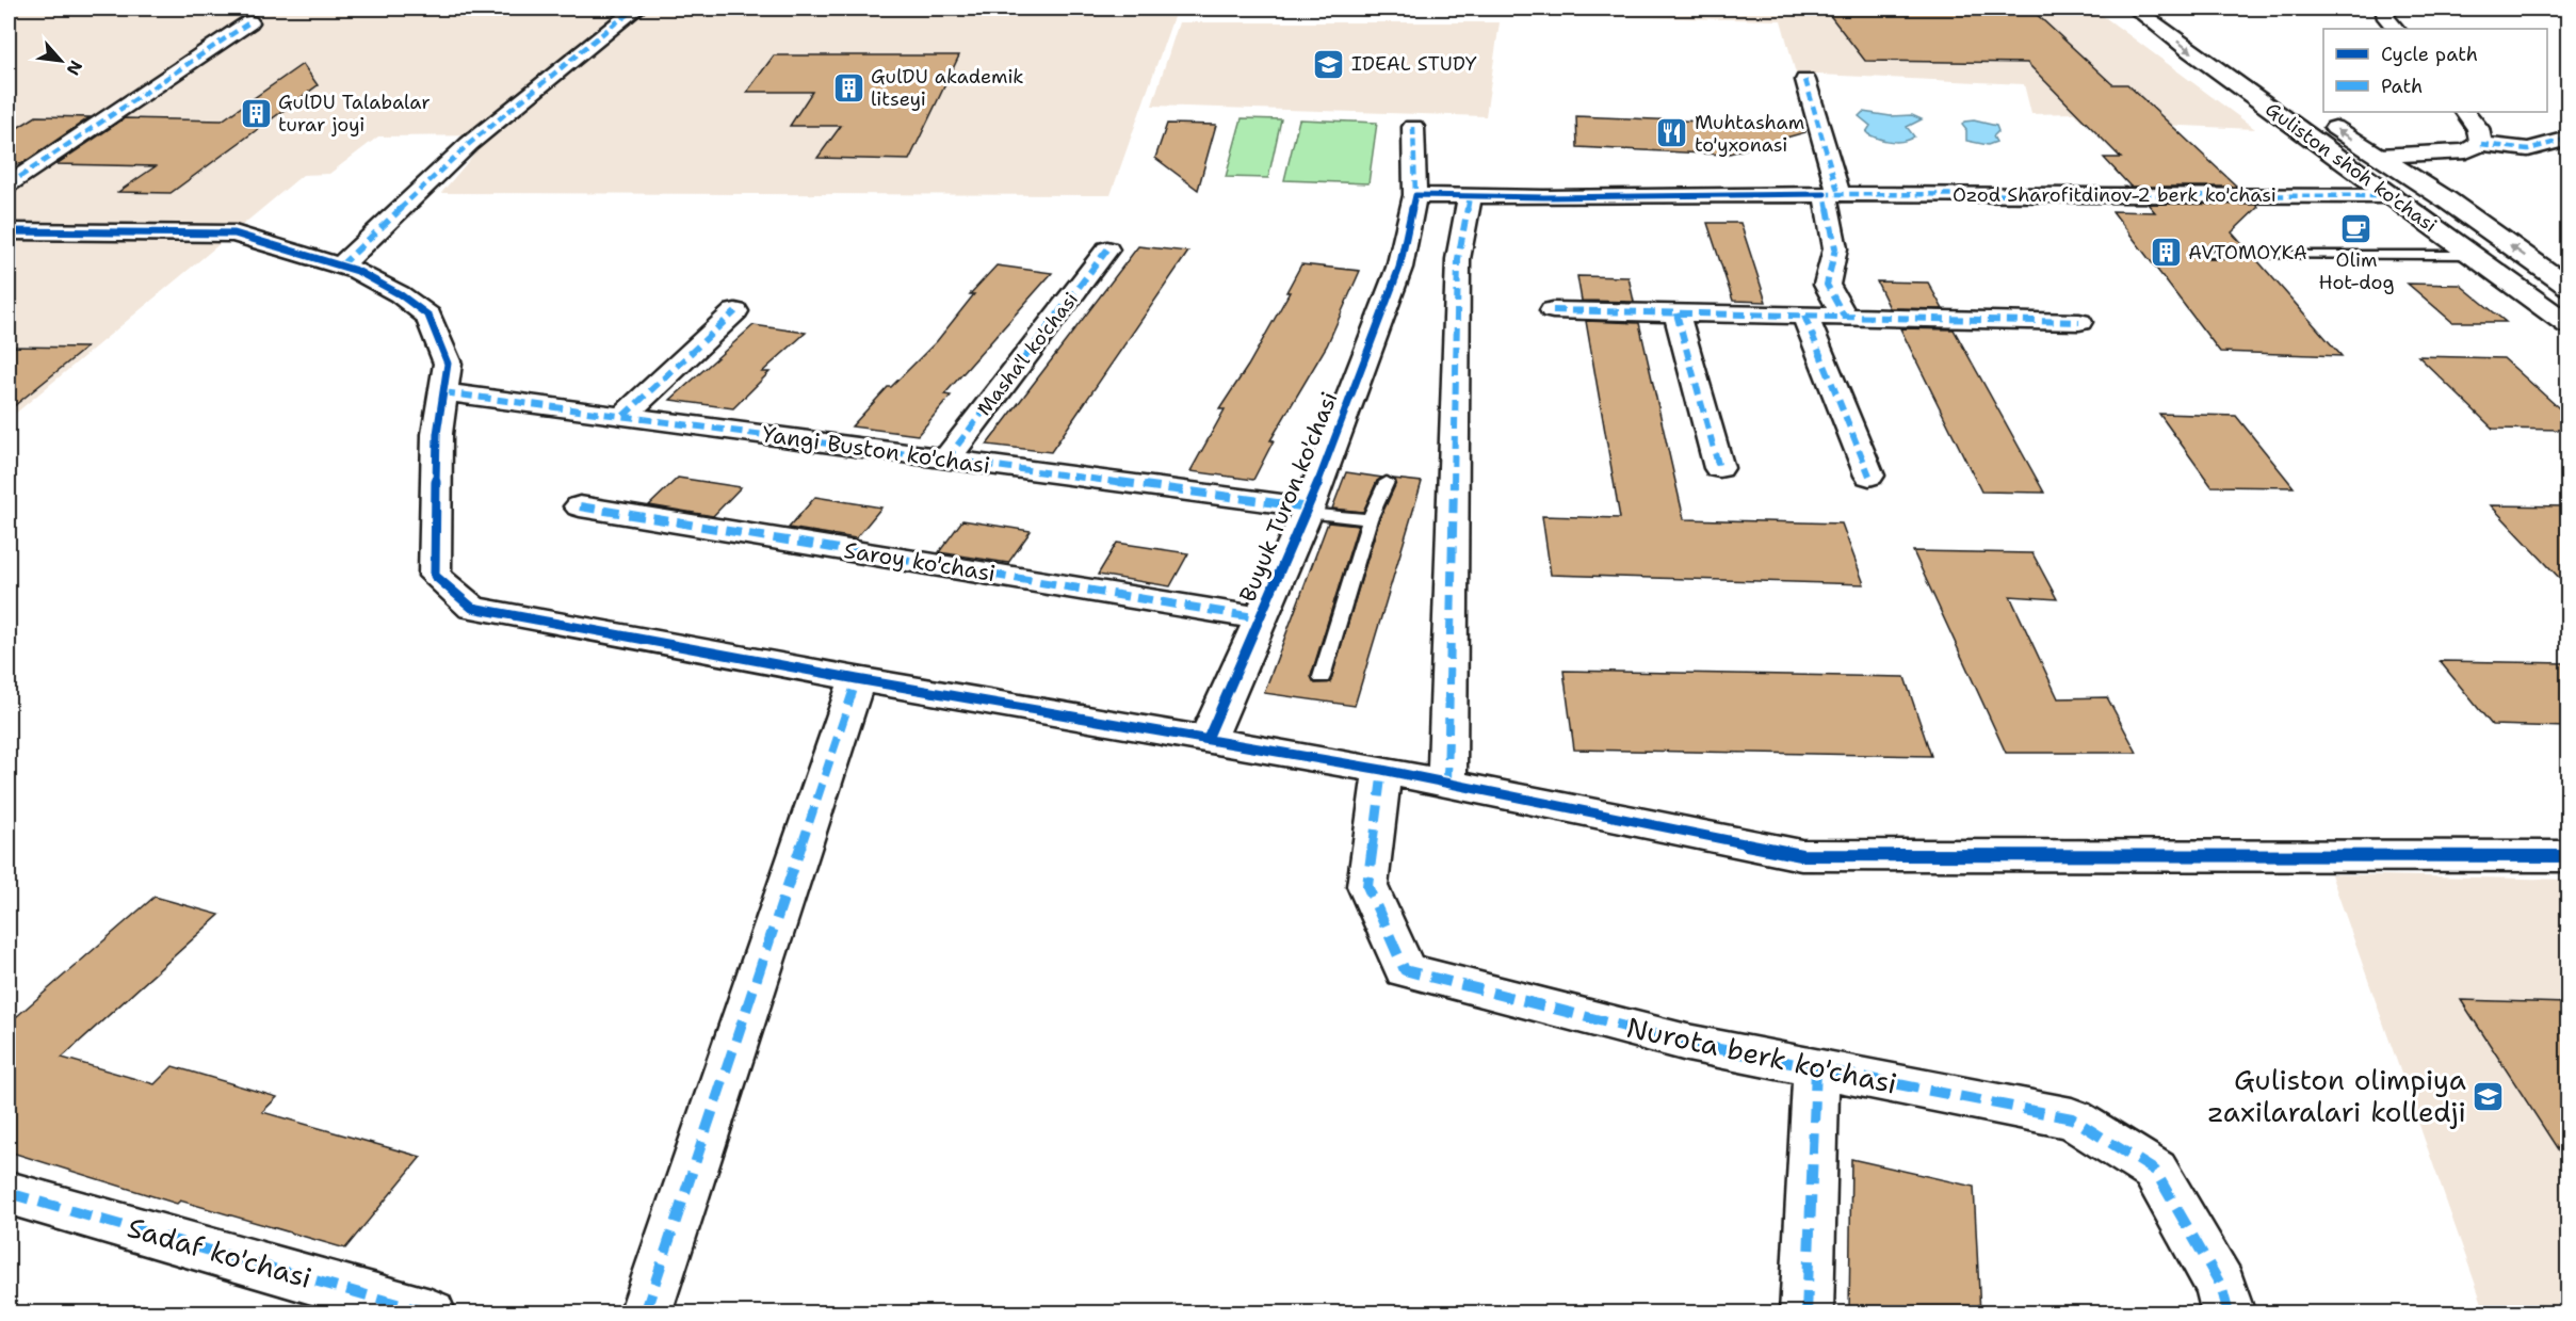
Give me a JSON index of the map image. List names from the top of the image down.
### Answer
{
  "streets": {
    "street": [
      "Guliston shoh ko'chasi",
      "Ozod Sharofitdinov-2 berk ko'chasi",
      "Masha'l ko'chasi",
      "Yangi Buston ko'chasi",
      "Buyuk Turon ko'chasi",
      "Saroy ko'chasi",
      "Nurota berk ko'chasi",
      "Sadaf ko'chasi"
    ]
  },
  "crossings": [
    ["Guliston shoh ko'chasi", "Ozod Sharofitdinov-2 berk ko'chasi"],
    ["Ozod Sharofitdinov-2 berk ko'chasi", "Buyuk Turon ko'chasi"],
    ["Masha'l ko'chasi", "Yangi Buston ko'chasi"],
    ["Yangi Buston ko'chasi", "Buyuk Turon ko'chasi"],
    ["Buyuk Turon ko'chasi", "Saroy ko'chasi"]
  ],
  "places": {
    "school or university": ["IDEAL STUDY", "Guliston olimpiya zaxilaralari kolledji"],
    "building": ["GulDU akademik litseyi", "GulDU Talabalar turar joyi", "AVTOMOYKA"],
    "restaurant": ["Muhtasham to'yxonasi"],
    "cafe": ["Olim Hot-dog"]
  },
  "legend": ["Cycle path", "Path"],
  "north": "bottom right"
}
